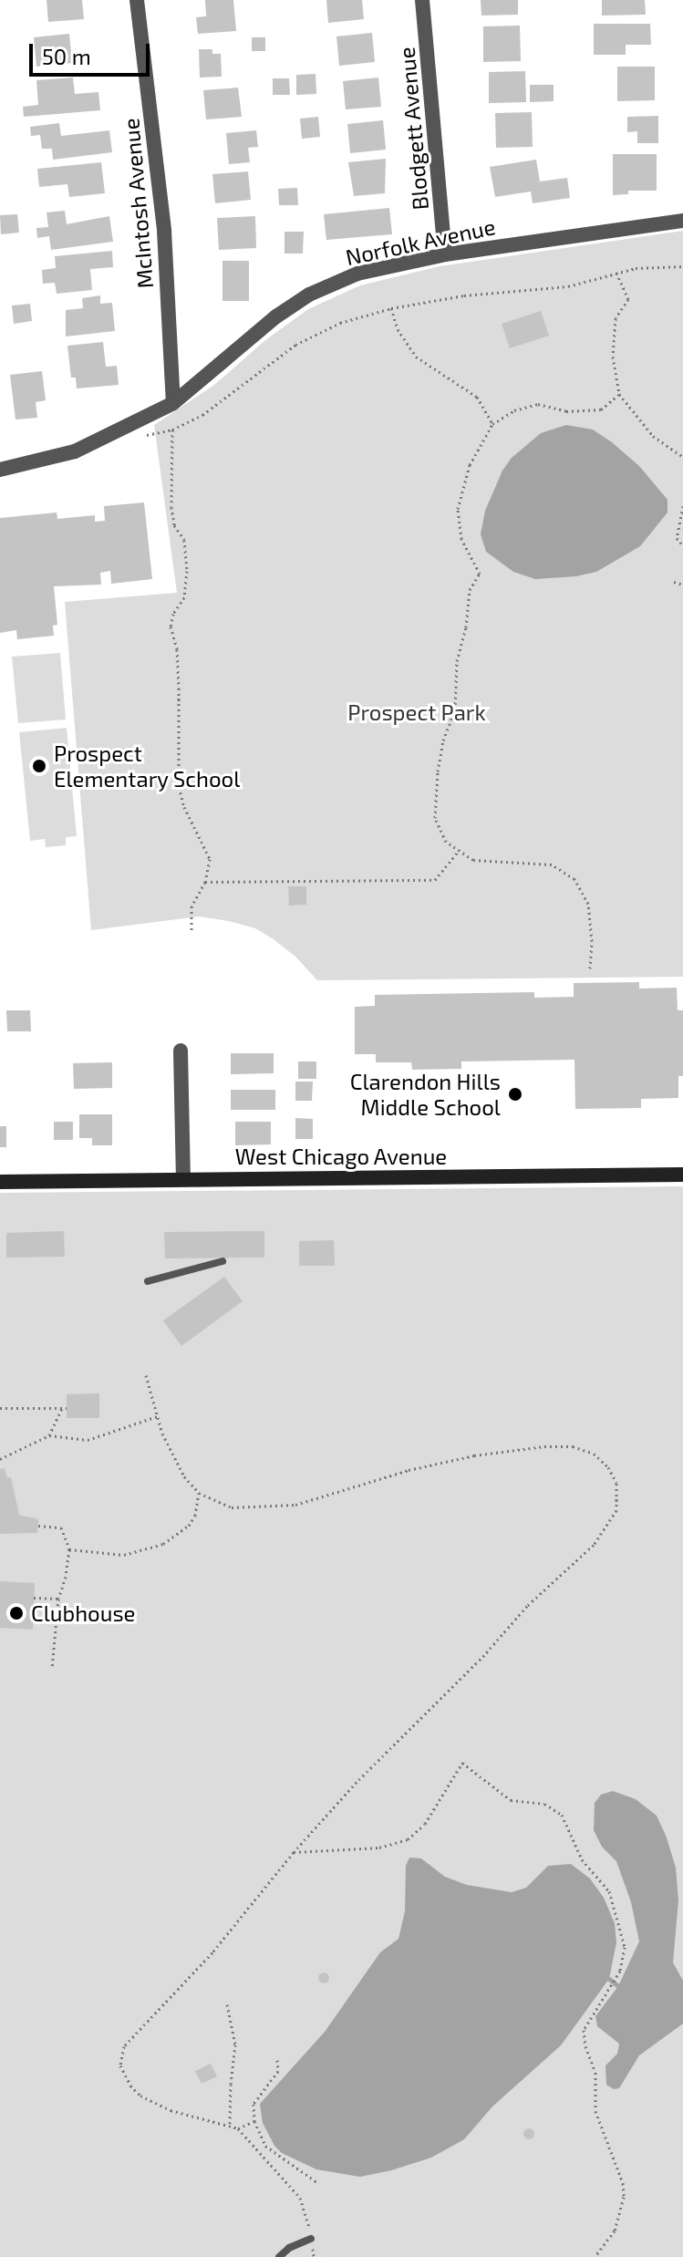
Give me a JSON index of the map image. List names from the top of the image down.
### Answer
{
  "streets": {
    "main road": ["West Chicago Avenue"],
    "street": ["Blodgett Avenue", "McIntosh Avenue", "Norfolk Avenue"]
  },
  "crossings": [
    ["Blodgett Avenue", "Norfolk Avenue"],
    ["McIntosh Avenue", "Norfolk Avenue"]
  ],
  "parks": ["Prospect Park"],
  "places": ["Prospect Elementary School", "Clarendon Hills Middle School", "Clubhouse"],
  "scale_bar": "50 m"
}
